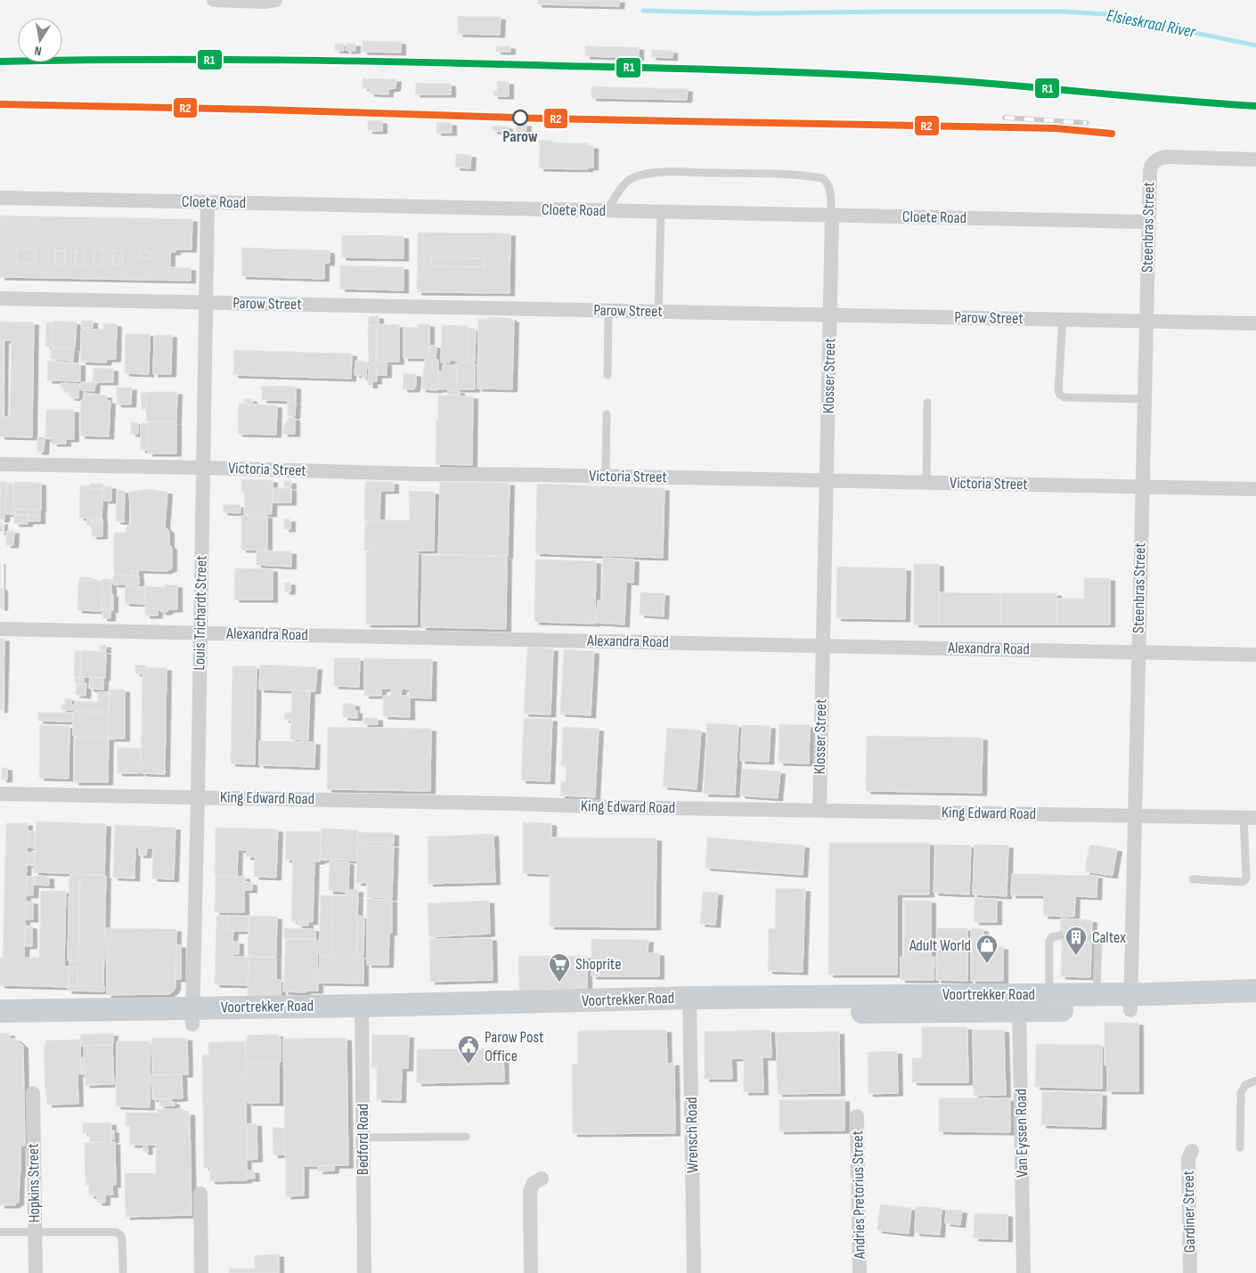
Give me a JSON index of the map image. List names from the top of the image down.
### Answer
{
  "streets": {
    "main road": ["Voortrekker Road"],
    "street": [
      "Cloete Road",
      "Steenbras Street",
      "Parow Street",
      "Klosser Street",
      "Victoria Street",
      "Louis Trichardt Street",
      "Alexandra Road",
      "King Edward Road",
      "Van Eyssen Road",
      "Wrensch Road",
      "Bedford Road",
      "Hopkins Street",
      "Andries Pretorius Street",
      "Gardiner Street"
    ]
  },
  "crossings": [
    ["Cloete Road", "Steenbras Street"],
    ["Cloete Road", "Klosser Street"],
    ["Cloete Road", "Louis Trichardt Street"],
    ["Steenbras Street", "Parow Street"],
    ["Steenbras Street", "Victoria Street"],
    ["Steenbras Street", "Alexandra Road"],
    ["Steenbras Street", "King Edward Road"],
    ["Steenbras Street", "Voortrekker Road"],
    ["Parow Street", "Klosser Street"],
    ["Parow Street", "Louis Trichardt Street"],
    ["Klosser Street", "Victoria Street"],
    ["Klosser Street", "Alexandra Road"],
    ["Klosser Street", "King Edward Road"],
    ["Victoria Street", "Louis Trichardt Street"],
    ["Louis Trichardt Street", "Alexandra Road"],
    ["Louis Trichardt Street", "King Edward Road"],
    ["Louis Trichardt Street", "Voortrekker Road"],
    ["Voortrekker Road", "Van Eyssen Road"],
    ["Voortrekker Road", "Wrensch Road"],
    ["Voortrekker Road", "Bedford Road"]
  ],
  "water": ["Elsieskraal River"],
  "places": {
    "other": ["Parow"],
    "building": ["Caltex"],
    "shop": ["Adult World"],
    "supermarket": ["Shoprite"],
    "public building": ["Parow Post Office"]
  },
  "lines": ["transit line R1", "transit line R2"],
  "north": "bottom"
}
